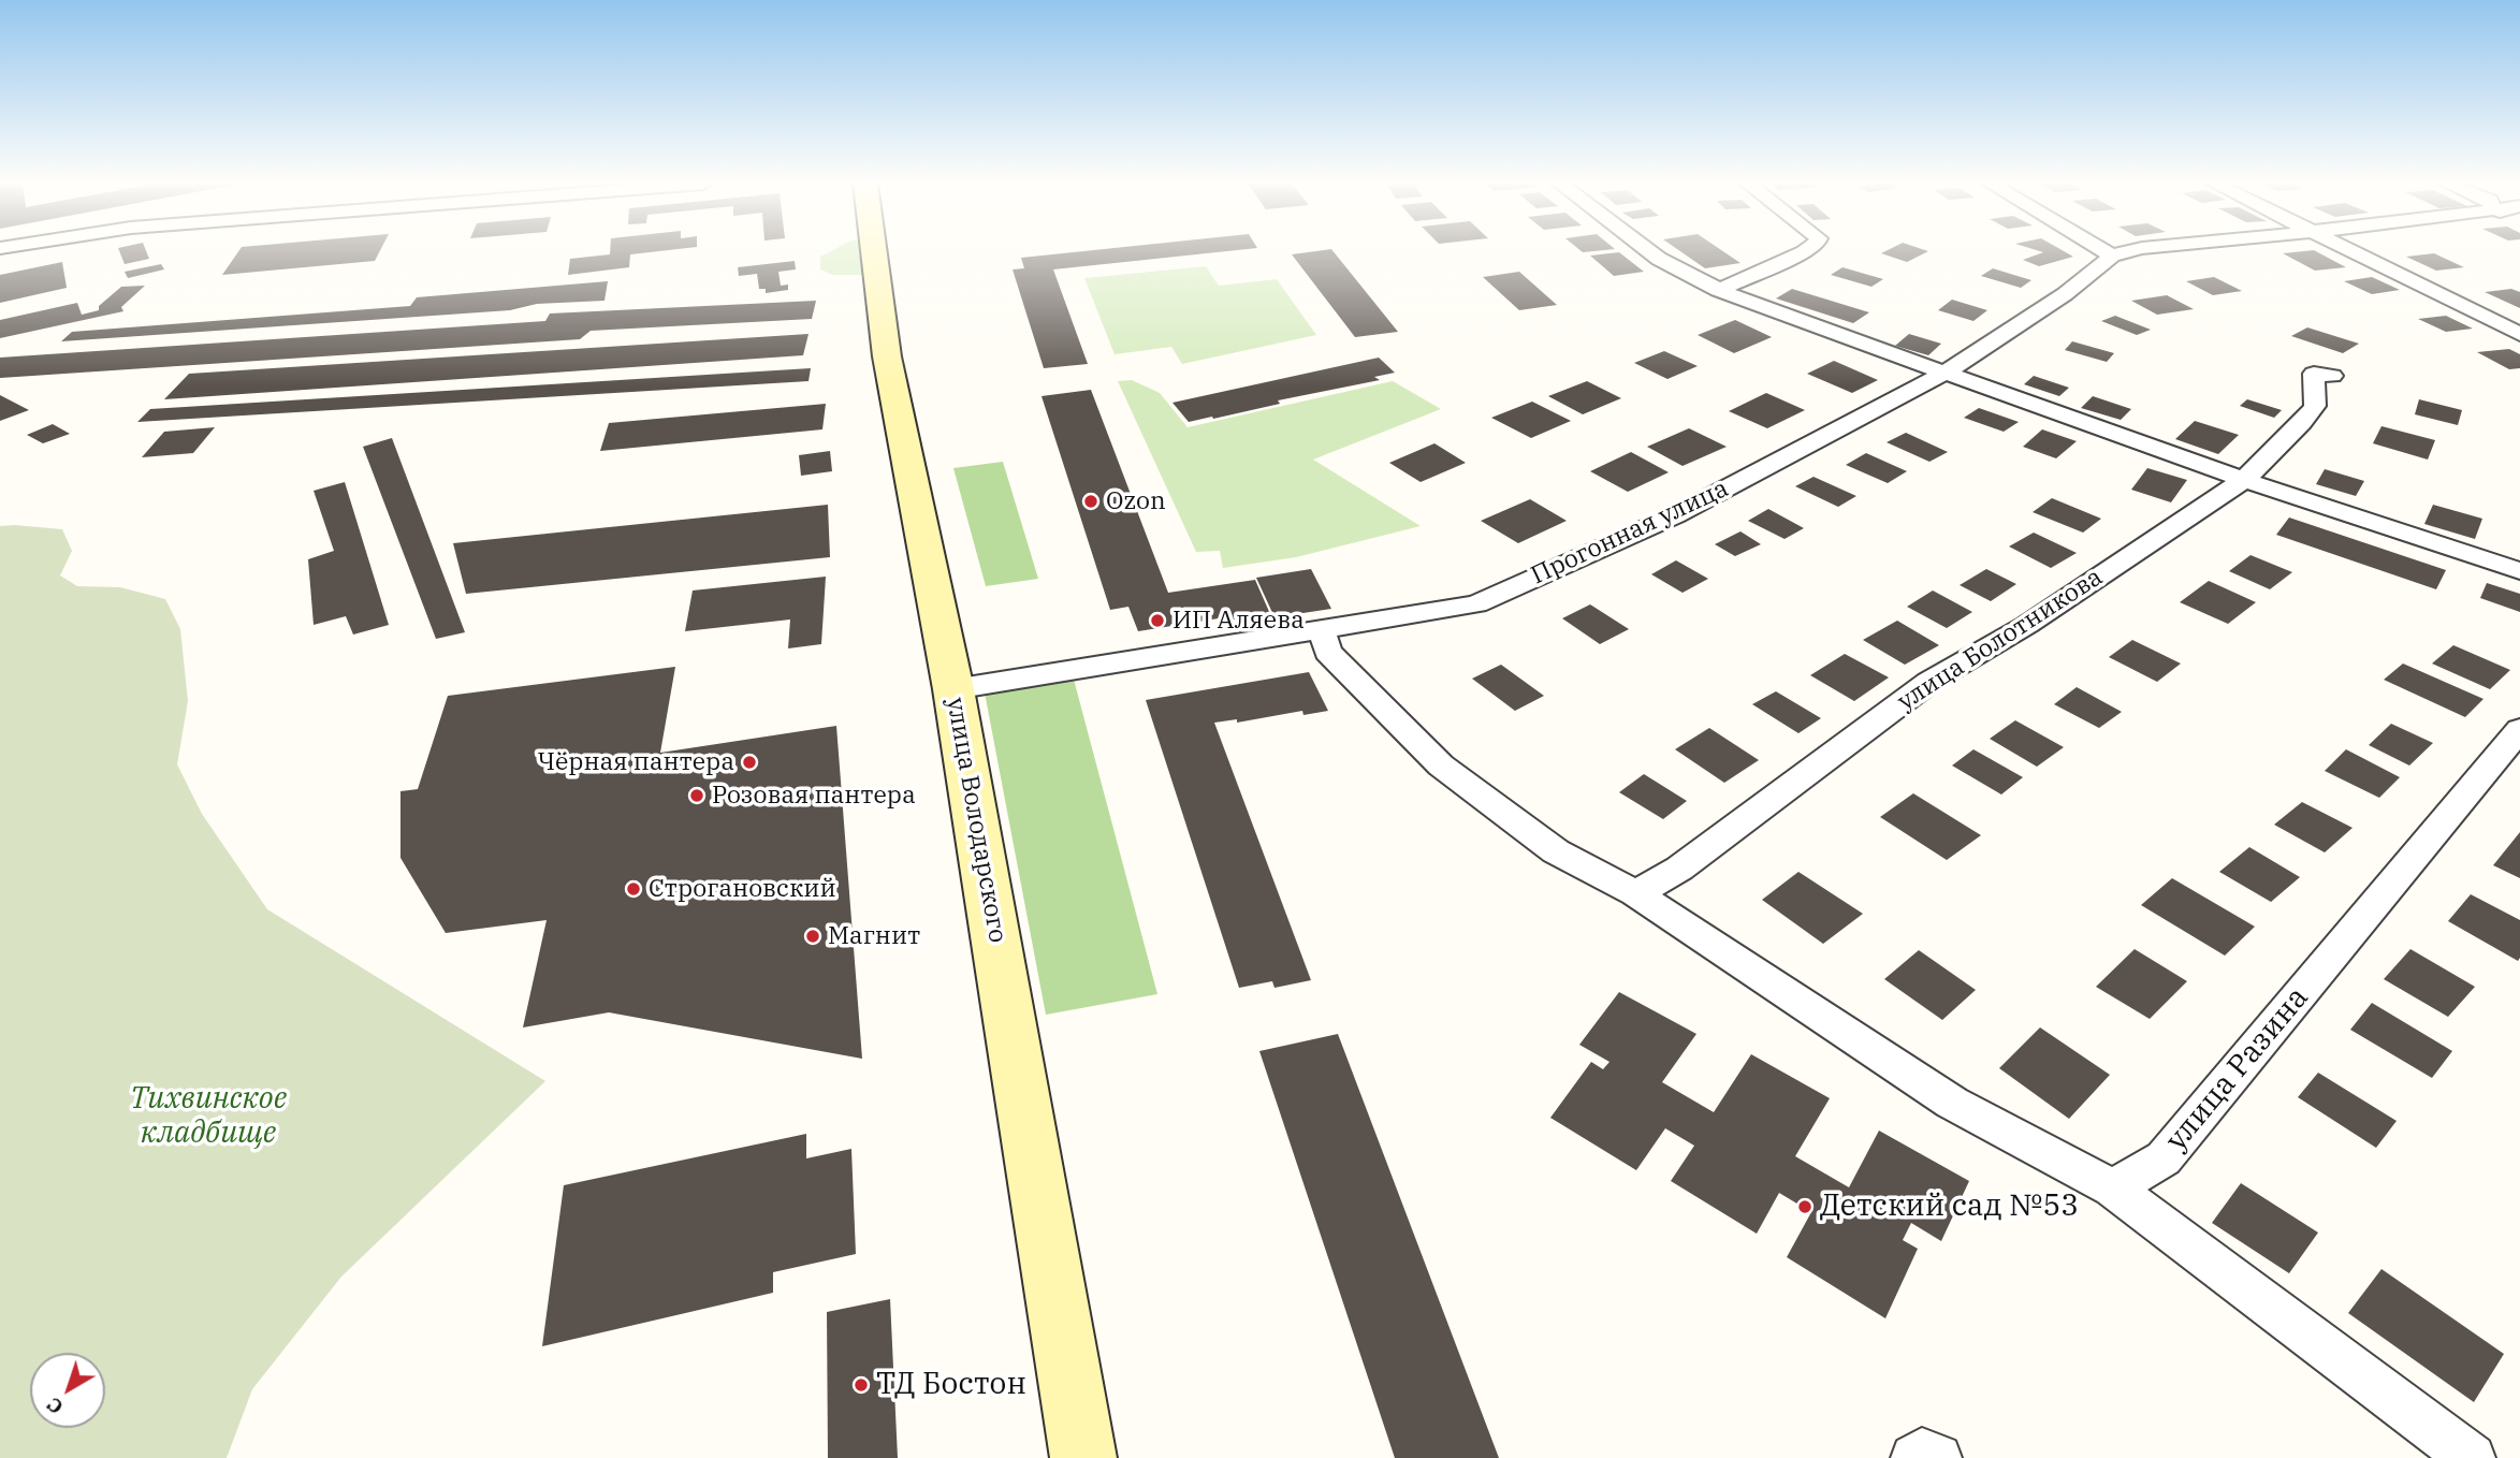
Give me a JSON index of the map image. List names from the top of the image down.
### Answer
{
  "streets": {
    "main road": ["улица Володарского"],
    "street": ["Прогонная улица", "улица Болотникова", "улица Разина"]
  },
  "crossings": [
    ["Прогонная улица", "улица Володарского"]
  ],
  "parks": ["Тихвинское кладбище"],
  "places": [
    "Ozon",
    "ИП Аляева",
    "Чёрная пантера",
    "Розовая пантера",
    "Строгановский",
    "Магнит",
    "Детский сад №53",
    "ТД Бостон"
  ],
  "north": "bottom left"
}
